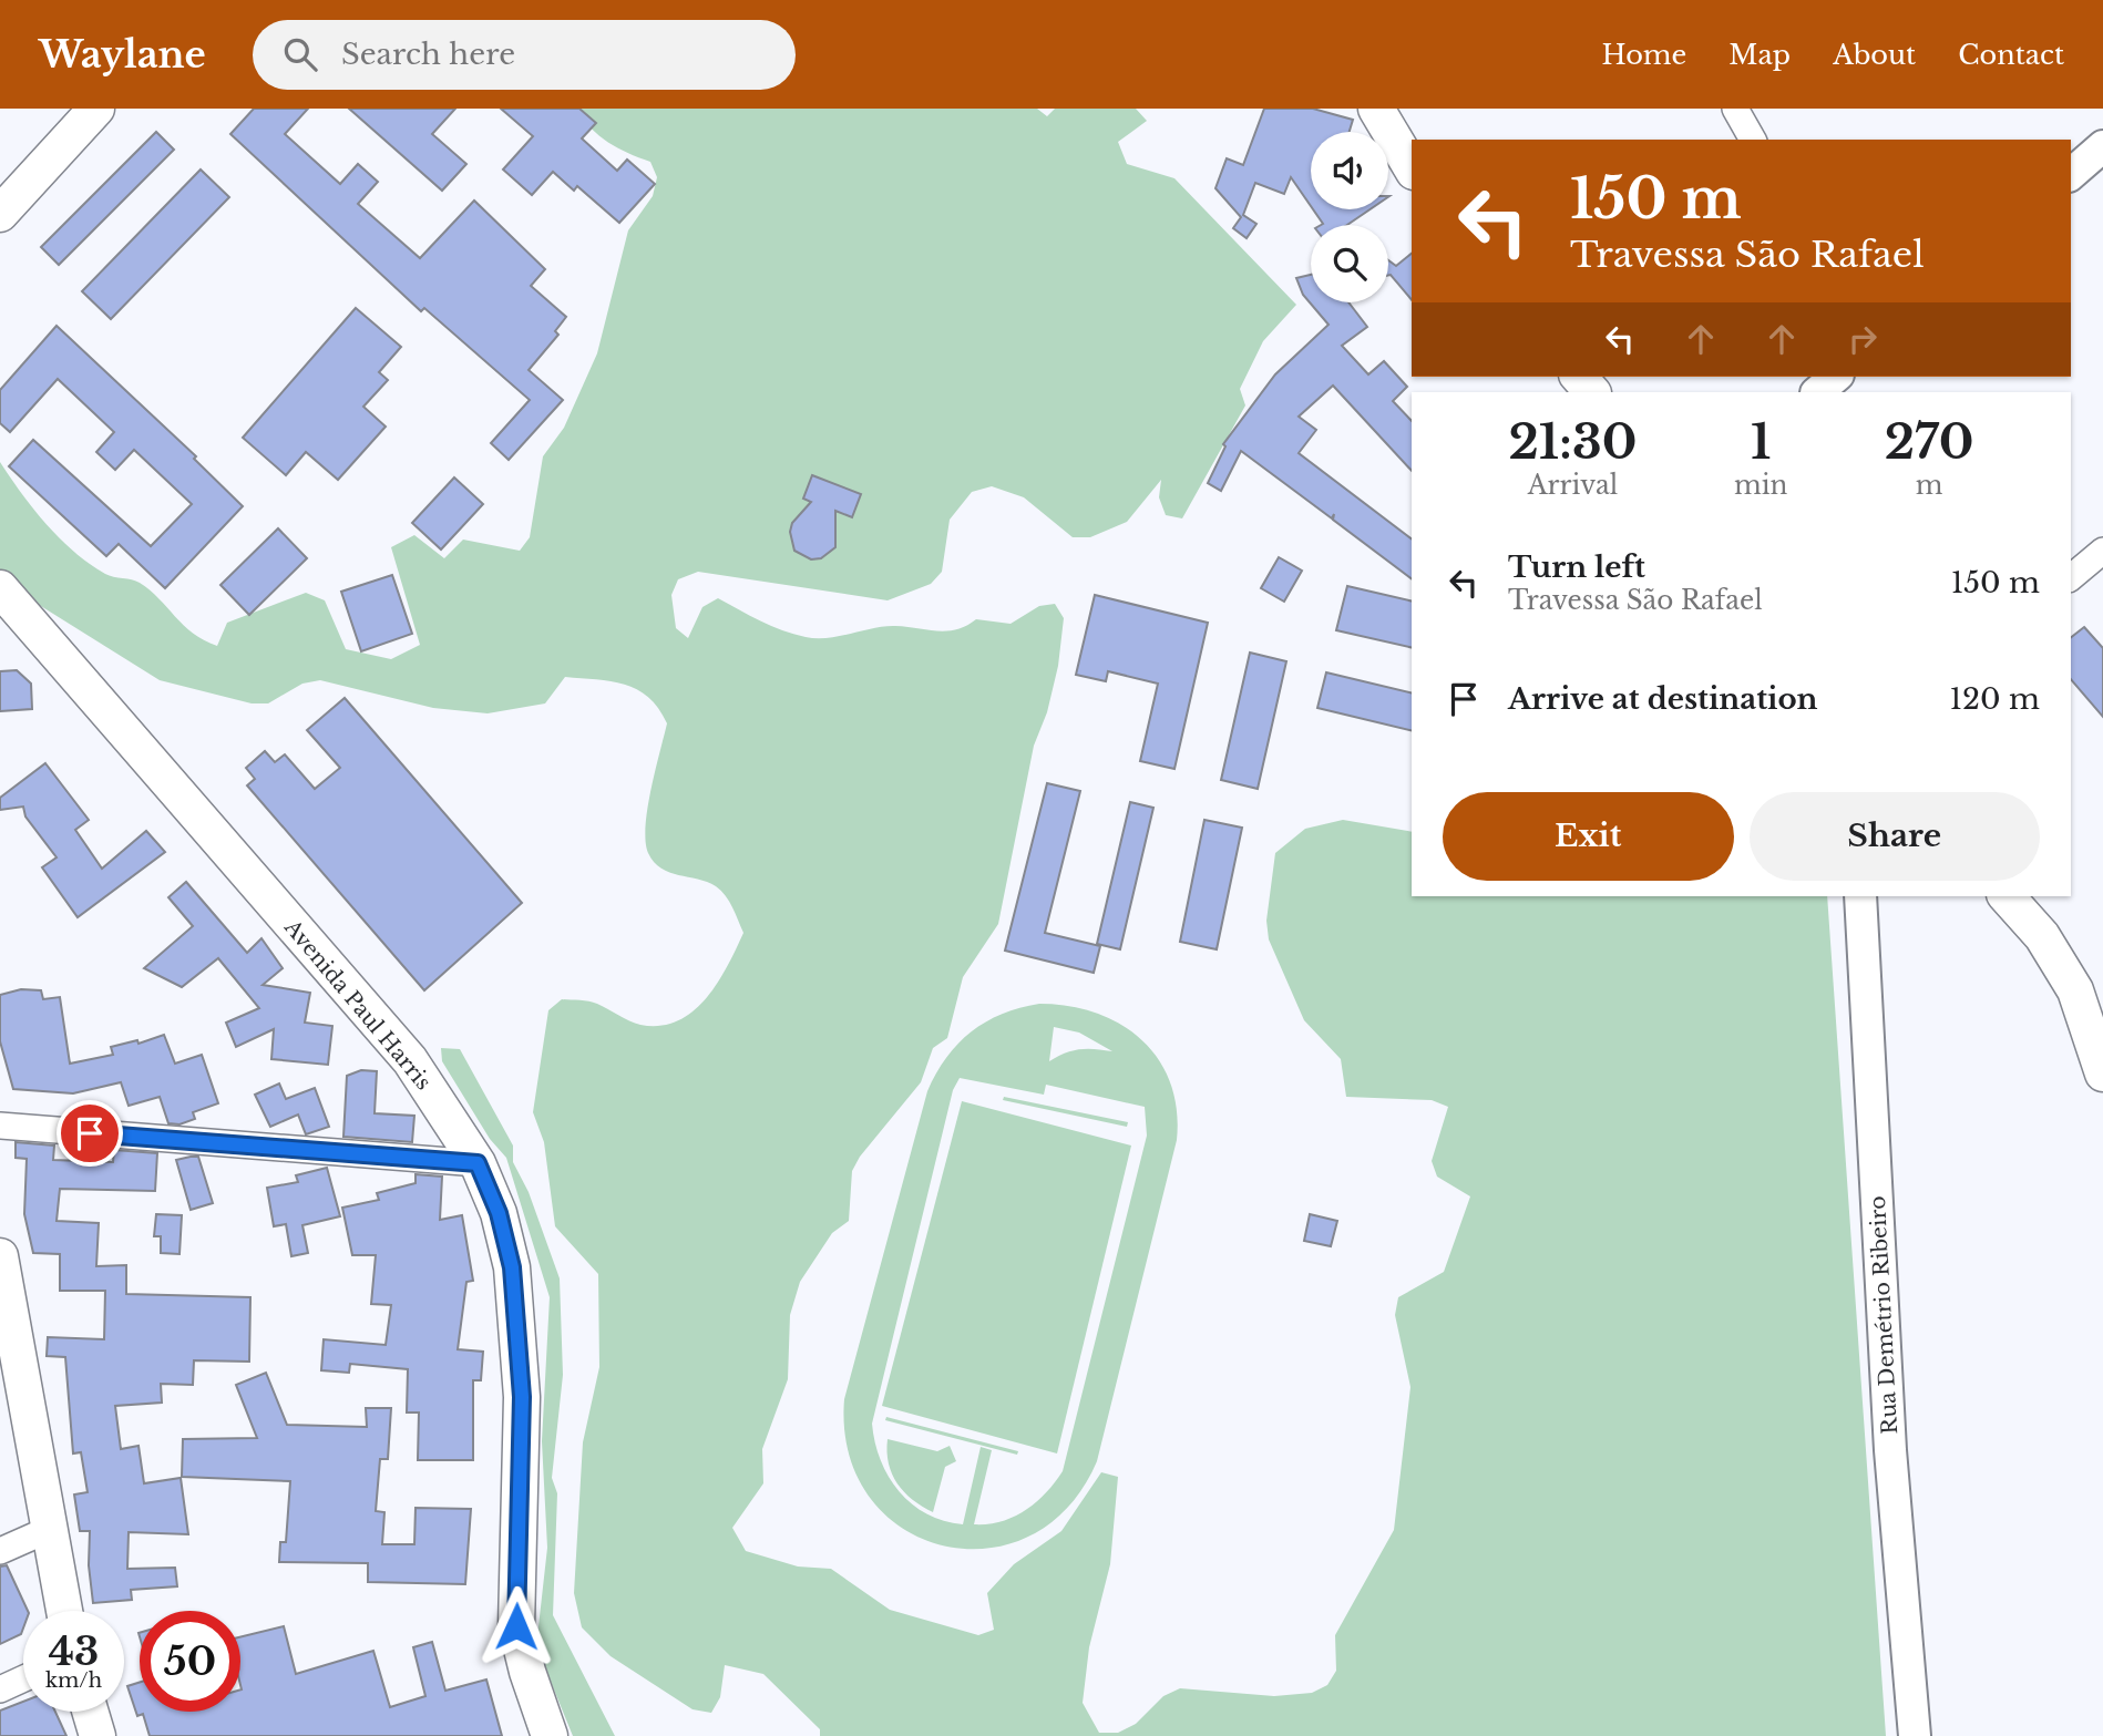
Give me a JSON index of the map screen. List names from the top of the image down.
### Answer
{
  "streets": {
    "main road": ["Avenida Paul Harris"],
    "street": ["Rua Demétrio Ribeiro"]
  },
  "page": {
    "header": "Waylane",
    "search": "Search here",
    "nav": [
      "Home",
      "Map",
      "About",
      "Contact"
    ],
    "turn": ["150 m", "Travessa São Rafael"],
    "eta": [
      "21:30",
      "Arrival",
      "1",
      "min",
      "270",
      "m"
    ],
    "list": [
      {
        "name": "Turn left",
        "note": "Travessa São Rafael",
        "value": "150 m"
      },
      {
        "name": "Arrive at destination",
        "value": "120 m"
      }
    ],
    "buttons": ["Exit", "Share"],
    "speed": "43 km/h",
    "limit": "50"
  }
}
